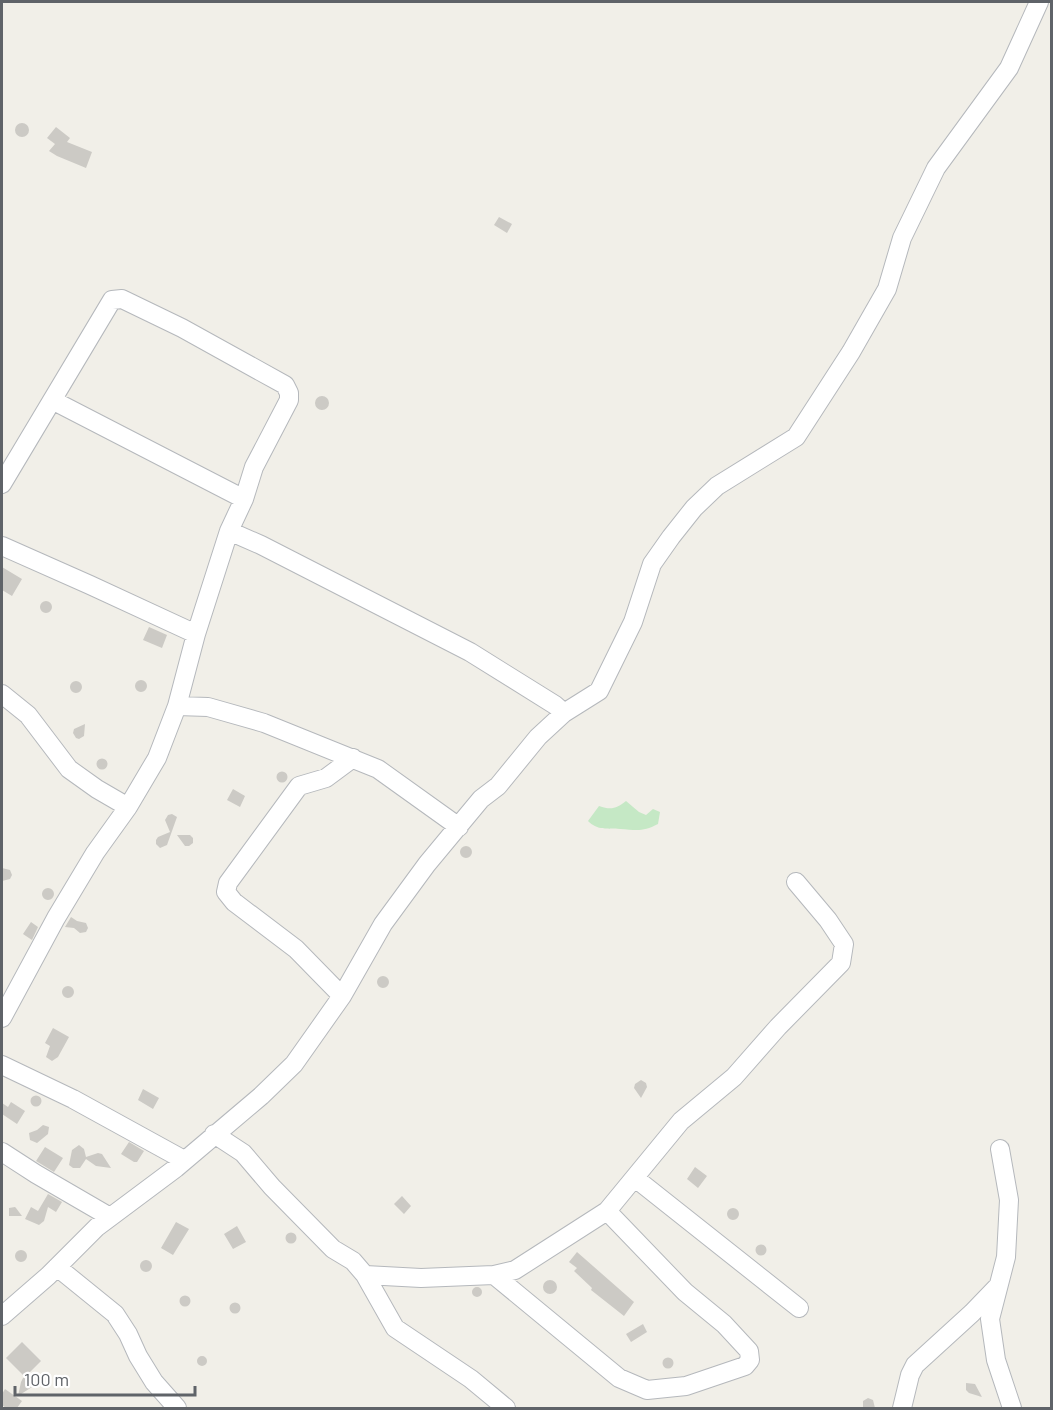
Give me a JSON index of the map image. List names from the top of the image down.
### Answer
{
  "scale_bar": "100 m"
}
